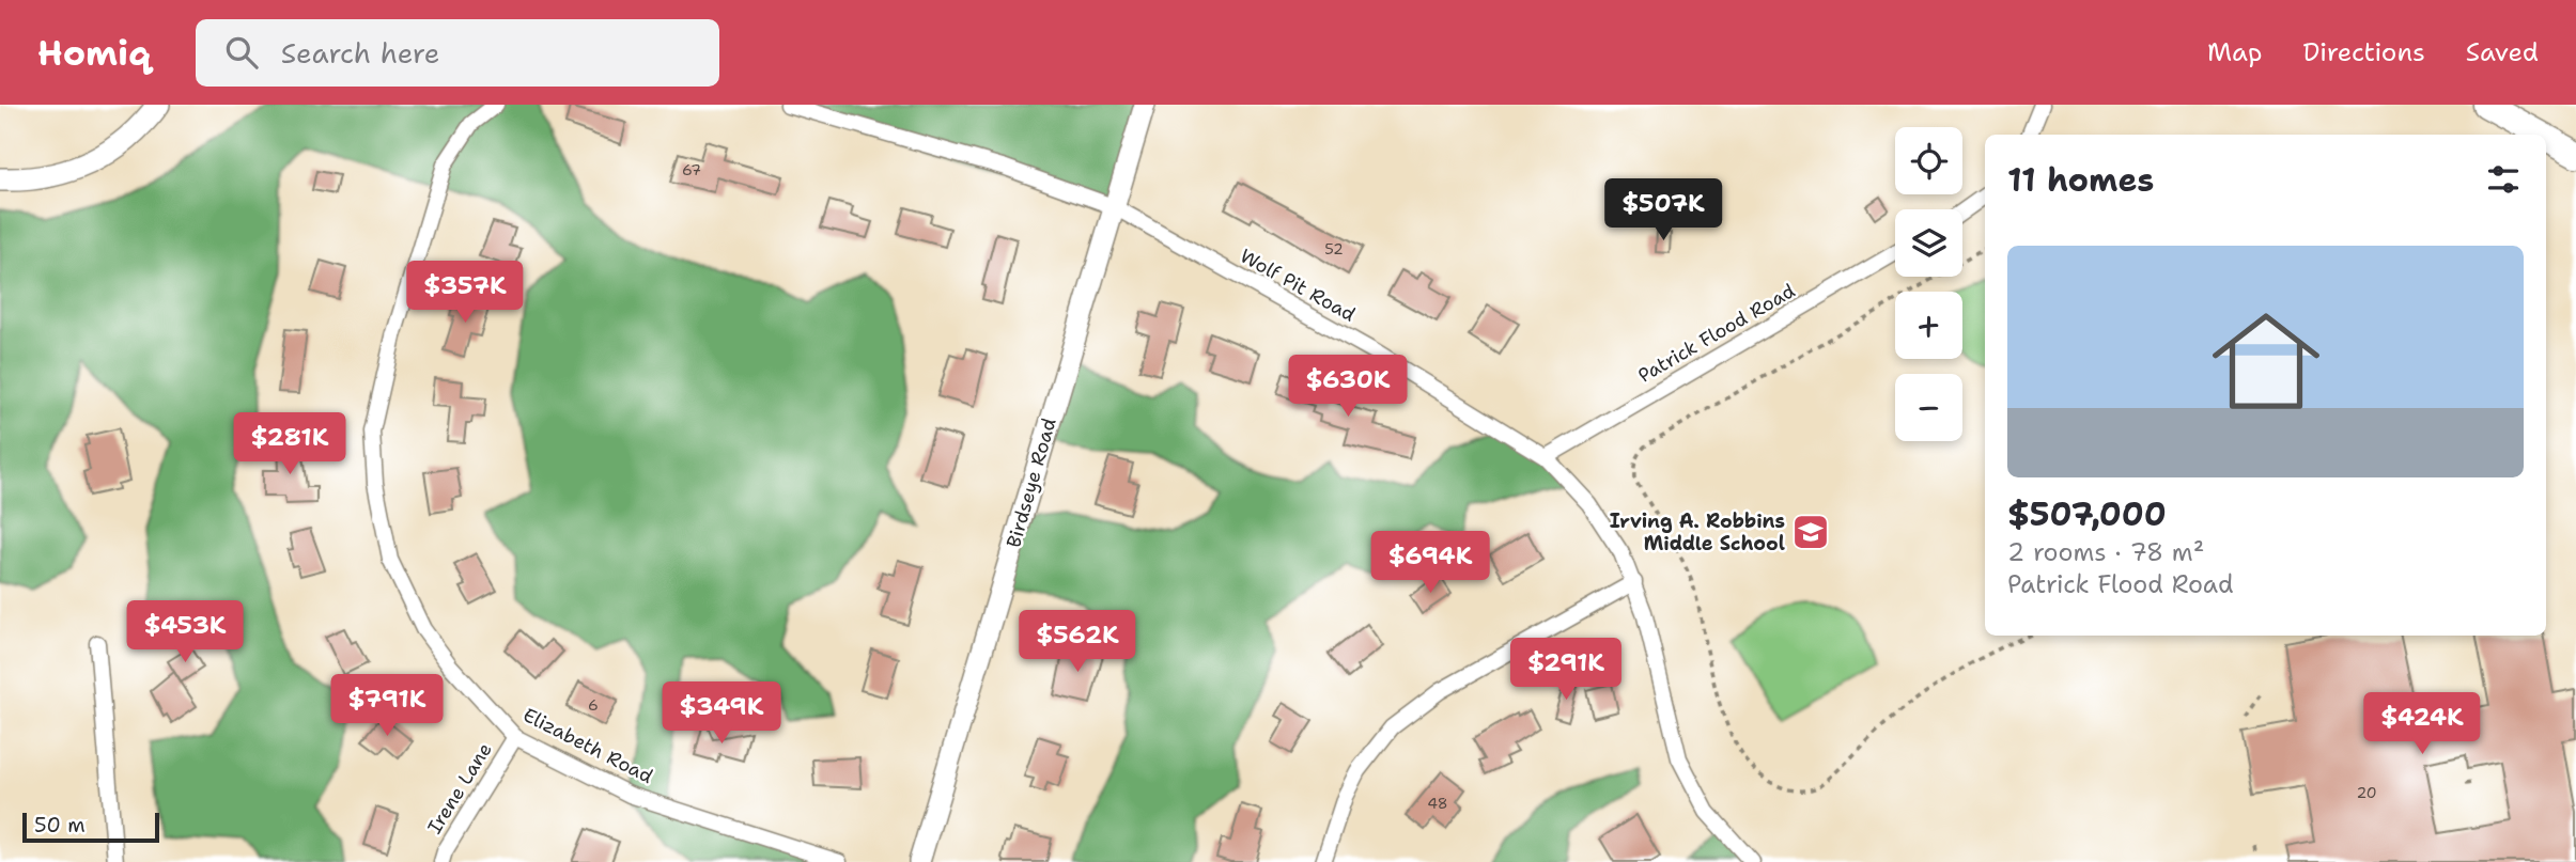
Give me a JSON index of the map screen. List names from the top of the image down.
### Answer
{
  "streets": {
    "main road": ["Birdseye Road"],
    "street": [
      "Wolf Pit Road",
      "Patrick Flood Road",
      "Elizabeth Road",
      "Irene Lane"
    ]
  },
  "crossings": [
    ["Wolf Pit Road", "Patrick Flood Road"],
    ["Wolf Pit Road", "Birdseye Road"],
    ["Elizabeth Road", "Irene Lane"]
  ],
  "places": {
    "school or university": ["Irving A. Robbins Middle School"]
  },
  "house_numbers": [
    "67",
    "52",
    "6",
    "20",
    "48"
  ],
  "scale_bar": "50 m",
  "page": {
    "header": "Homiq",
    "search": "Search here",
    "nav": ["Map", "Directions", "Saved"],
    "map_buttons": ["+", "−"],
    "heading": "11 homes",
    "price": [
      "$507K",
      "$357K",
      "$630K",
      "$281K",
      "$694K",
      "$453K",
      "$562K",
      "$291K",
      "$791K",
      "$349K",
      "$424K"
    ],
    "list": [
      {
        "name": "$507,000",
        "note": "2 rooms · 78 m² · Patrick Flood Road"
      }
    ],
    "scale": "50 m"
  }
}
